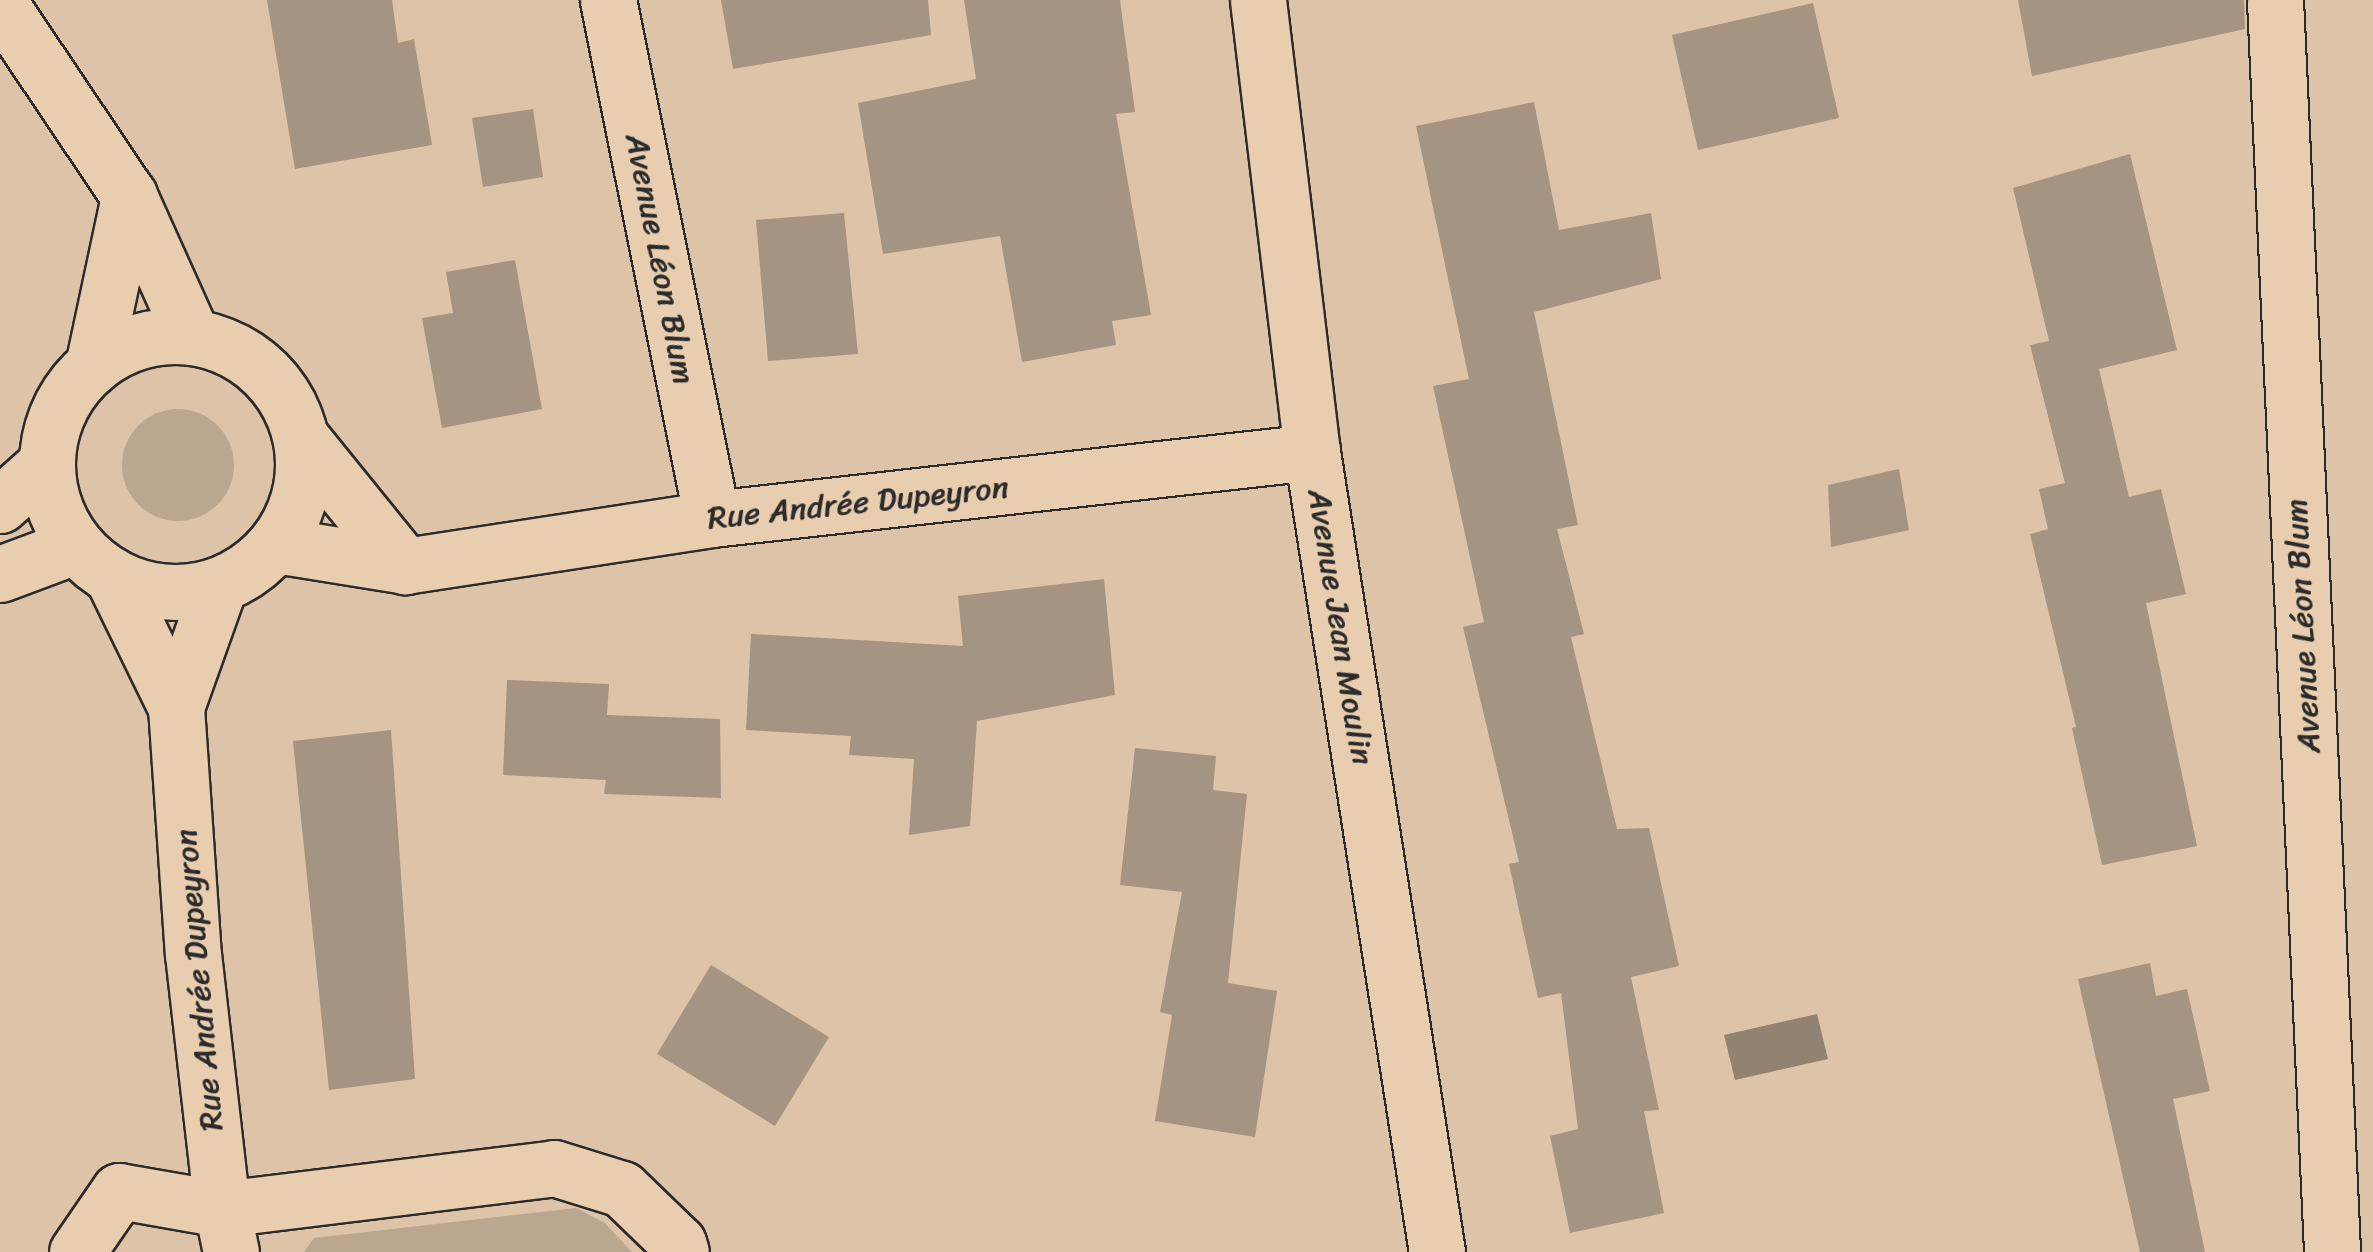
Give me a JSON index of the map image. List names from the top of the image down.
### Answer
{
  "streets": {
    "street": ["Avenue Léon Blum", "Rue Andrée Dupeyron", "Avenue Jean Moulin"]
  },
  "crossings": [
    ["Avenue Léon Blum", "Rue Andrée Dupeyron"],
    ["Rue Andrée Dupeyron", "Avenue Jean Moulin"]
  ]
}
